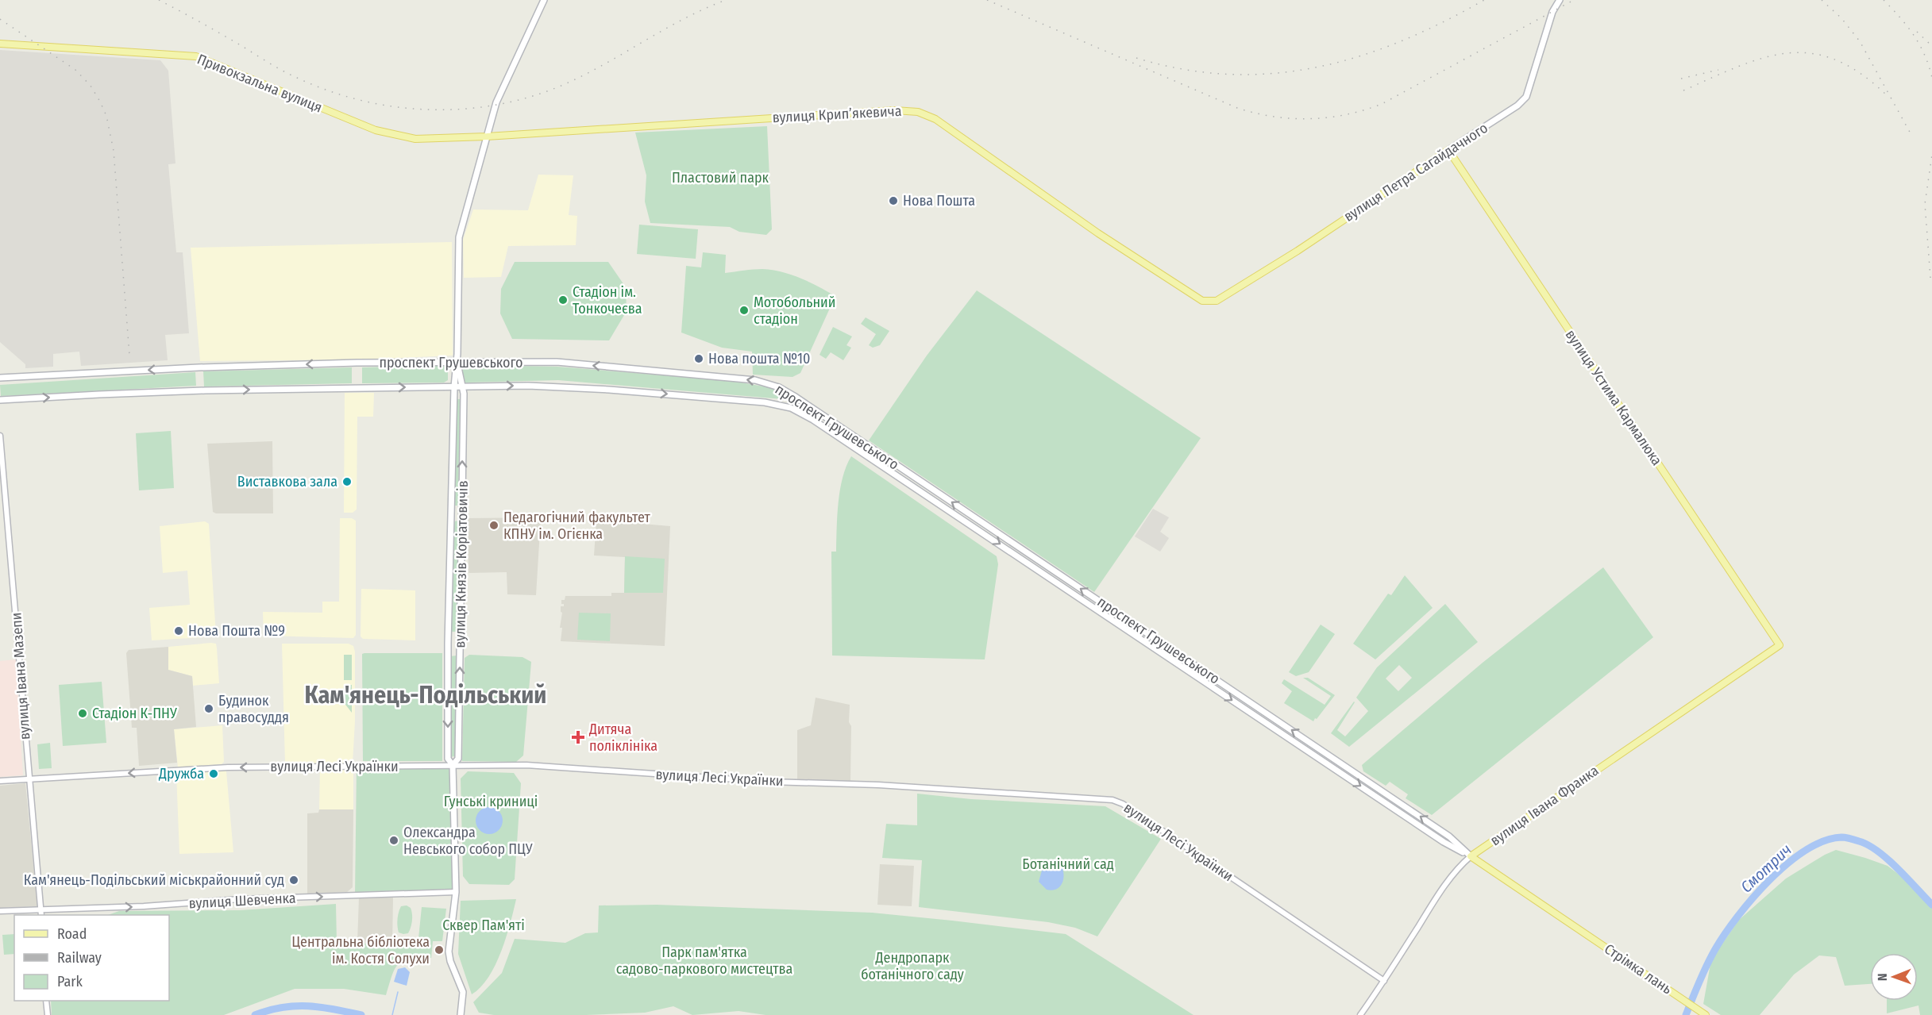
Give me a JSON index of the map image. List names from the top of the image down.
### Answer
{
  "streets": {
    "main road": [
      "Привокзальна вулиця",
      "вулиця Крипʼякевича",
      "вулиця Петра Сагайдачного",
      "проспект Грушевського",
      "вулиця Устима Кармалюка",
      "вулиця Князів Коріатовичів",
      "вулиця Івана Франка",
      "Стрімка лань"
    ],
    "street": ["вулиця Івана Мазепи", "вулиця Лесі Українки", "вулиця Шевченка"]
  },
  "crossings": [
    ["Привокзальна вулиця", "вулиця Крипʼякевича"],
    ["Привокзальна вулиця", "вулиця Князів Коріатовичів"],
    ["вулиця Крипʼякевича", "вулиця Петра Сагайдачного"],
    ["вулиця Крипʼякевича", "вулиця Князів Коріатовичів"],
    ["вулиця Петра Сагайдачного", "вулиця Устима Кармалюка"],
    ["проспект Грушевського", "вулиця Князів Коріатовичів"],
    ["проспект Грушевського", "вулиця Івана Франка"],
    ["проспект Грушевського", "Стрімка лань"],
    ["вулиця Устима Кармалюка", "вулиця Івана Франка"],
    ["вулиця Князів Коріатовичів", "вулиця Лесі Українки"],
    ["вулиця Князів Коріатовичів", "вулиця Шевченка"],
    ["вулиця Івана Мазепи", "вулиця Лесі Українки"],
    ["вулиця Івана Мазепи", "вулиця Шевченка"],
    ["вулиця Лесі Українки", "вулиця Івана Франка"]
  ],
  "one_way": ["вулиця Шевченка"],
  "districts": ["Кам'янець-Подільський"],
  "water": ["Смотрич"],
  "parks": [
    "Пластовий парк",
    "Гунські криниці",
    "Ботанічний сад",
    "Сквер Пам'яті",
    "Парк пам'ятка садово-паркового мистецтва",
    "Дендропарк ботанічного саду"
  ],
  "places": {
    "other": [
      "Нова Пошта",
      "Стадіон ім. Тонкочеєва",
      "Мотобольний стадіон",
      "Нова пошта №10",
      "Виставкова зала",
      "Педагогічний факультет КПНУ ім. Огієнка",
      "Нова Пошта №9",
      "Будинок правосуддя",
      "Стадіон К-ПНУ",
      "Дружба",
      "Олександра Невського собор ПЦУ",
      "Кам'янець-Подільський міськрайонний суд",
      "Центральна бібліотека ім. Костя Солухи"
    ],
    "health": ["Дитяча поліклініка"]
  },
  "legend": ["Road", "Railway", "Park"],
  "north": "left"
}
